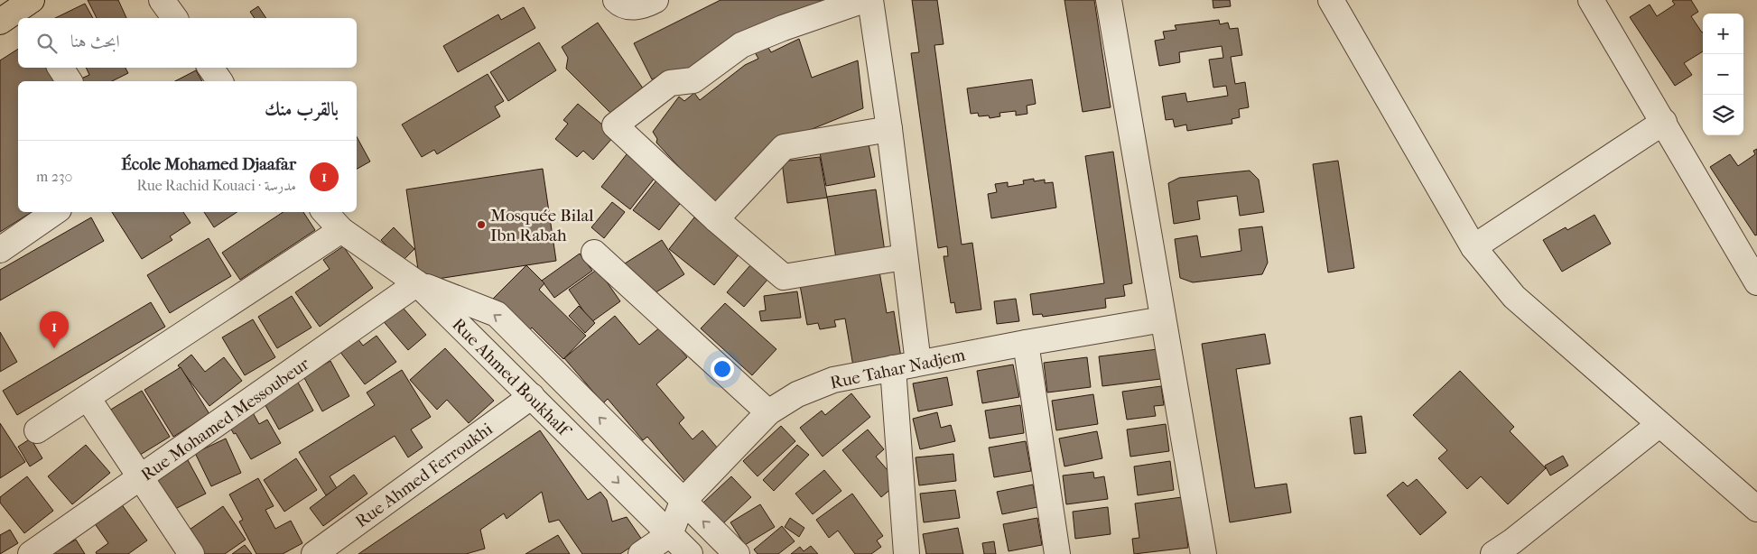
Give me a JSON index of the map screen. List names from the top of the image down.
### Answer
{
  "streets": {
    "street": [
      "Rue Tahar Nadjem",
      "Rue Ahmed Boukhalf",
      "Rue Mohamed Messoubeur",
      "Rue Ahmed Ferroukhi"
    ]
  },
  "crossings": [
    ["Rue Tahar Nadjem", "Rue Ahmed Boukhalf"],
    ["Rue Ahmed Boukhalf", "Rue Mohamed Messoubeur"],
    ["Rue Ahmed Boukhalf", "Rue Ahmed Ferroukhi"]
  ],
  "places": ["Mosquée Bilal Ibn Rabah"],
  "page": {
    "map_buttons": ["+", "−"],
    "search": "ابحث هنا",
    "heading": "بالقرب منك",
    "list": [
      {
        "mark": "1",
        "name": "École Mohamed Djaafar",
        "note": "مدرسة · Rue Rachid Kouaci",
        "value": "230 m"
      }
    ],
    "pins": "1"
  }
}
